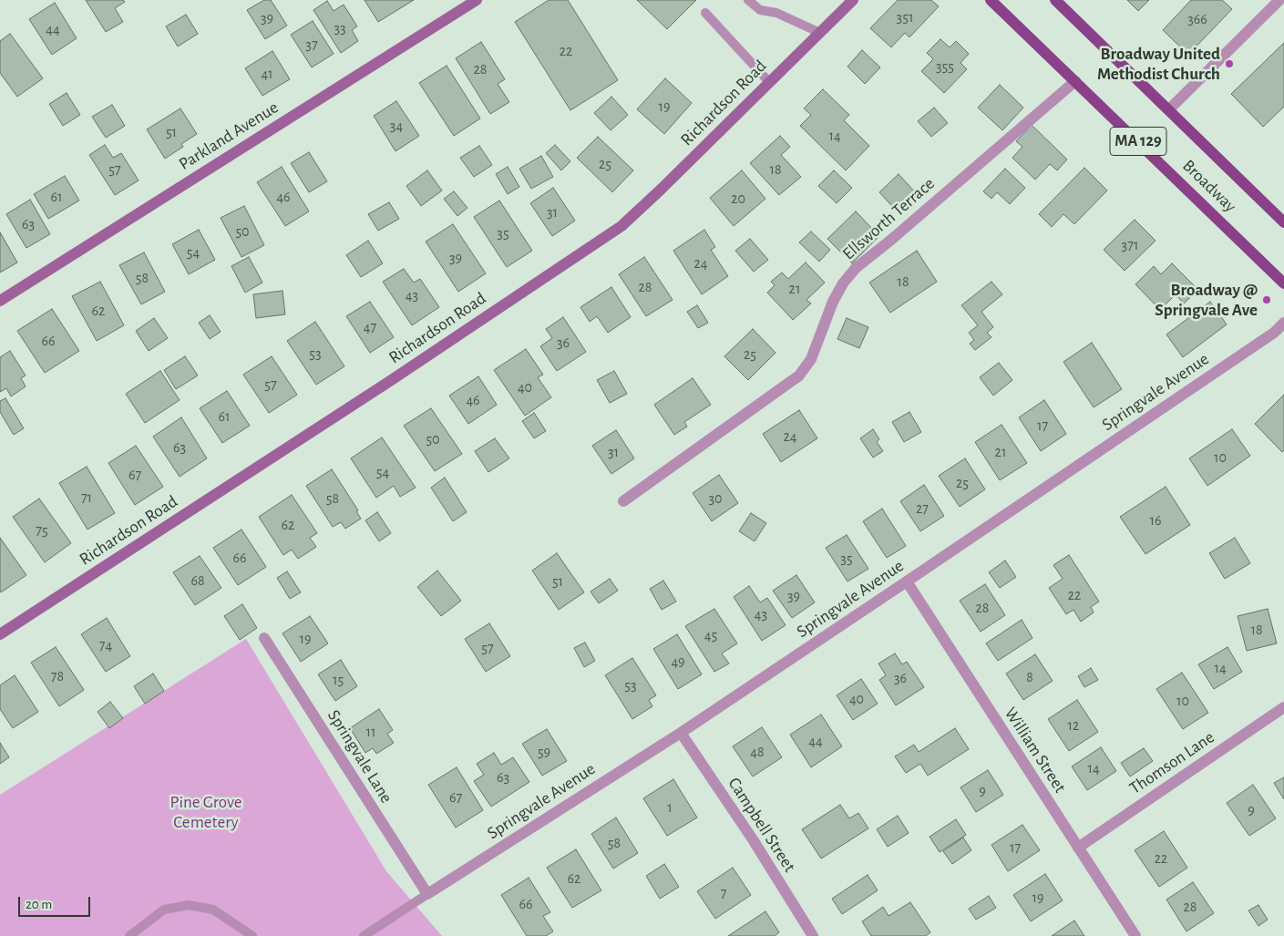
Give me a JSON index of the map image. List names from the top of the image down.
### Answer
{
  "streets": {
    "main road": ["MA 129", "Broadway"],
    "street": [
      "Richardson Road",
      "Parkland Avenue",
      "Ellsworth Terrace",
      "Springvale Avenue",
      "William Street",
      "Springvale Lane",
      "Thomson Lane",
      "Campbell Street"
    ]
  },
  "crossings": [
    ["Broadway", "Ellsworth Terrace"],
    ["Springvale Avenue", "William Street"],
    ["Springvale Avenue", "Springvale Lane"],
    ["Springvale Avenue", "Campbell Street"],
    ["William Street", "Thomson Lane"]
  ],
  "parks": ["Pine Grove Cemetery"],
  "places": ["Broadway United Methodist Church", "Broadway @ Springvale Ave"],
  "house_numbers": [
    "351",
    "39",
    "366",
    "33",
    "44",
    "37",
    "22",
    "355",
    "28",
    "41",
    "19",
    "34",
    "51",
    "14",
    "25",
    "57",
    "18",
    "61",
    "46",
    "20",
    "31",
    "63",
    "50",
    "35",
    "371",
    "54",
    "39",
    "24",
    "58",
    "18",
    "28",
    "21",
    "43",
    "62",
    "47",
    "66",
    "36",
    "53",
    "25",
    "57",
    "40",
    "46",
    "61",
    "17",
    "24",
    "50",
    "63",
    "31",
    "21",
    "10",
    "54",
    "67",
    "25",
    "71",
    "58",
    "30",
    "27",
    "16",
    "62",
    "75",
    "66",
    "35",
    "68",
    "51",
    "22",
    "39",
    "28",
    "43",
    "18",
    "45",
    "19",
    "74",
    "57",
    "49",
    "14",
    "78",
    "8",
    "36",
    "15",
    "53",
    "40",
    "10",
    "12",
    "11",
    "44",
    "59",
    "48",
    "14",
    "63",
    "9",
    "67",
    "1",
    "9",
    "58",
    "17",
    "22",
    "62",
    "7",
    "19",
    "66",
    "28"
  ],
  "scale_bar": "20 m"
}
